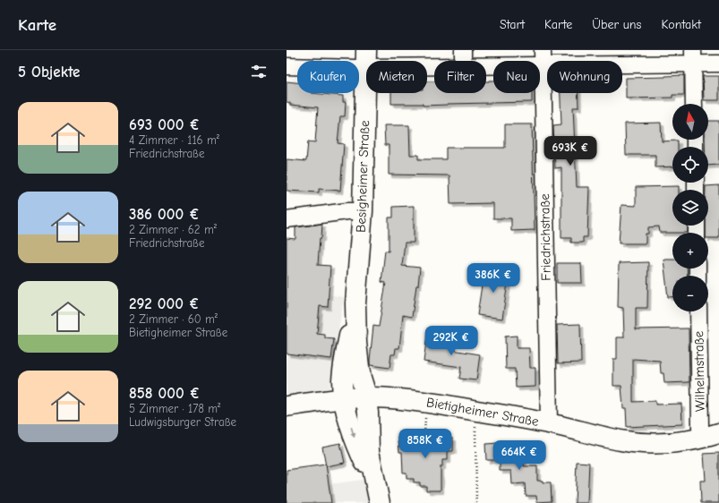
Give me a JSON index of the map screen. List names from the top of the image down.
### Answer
{
  "streets": {
    "main road": ["Besigheimer Straße", "Bietigheimer Straße"],
    "street": ["Friedrichstraße", "Wilhelmstraße"]
  },
  "crossings": [
    ["Besigheimer Straße", "Bietigheimer Straße"],
    ["Friedrichstraße", "Bietigheimer Straße"],
    ["Wilhelmstraße", "Bietigheimer Straße"]
  ],
  "north": "top",
  "page": {
    "header": "Karte",
    "nav": [
      "Start",
      "Karte",
      "Über uns",
      "Kontakt"
    ],
    "heading": "5 Objekte",
    "chip": [
      "Kaufen",
      "Mieten",
      "Filter",
      "Neu",
      "Wohnung"
    ],
    "list": [
      {
        "name": "693 000 €",
        "note": "4 Zimmer · 116 m² · Friedrichstraße"
      },
      {
        "name": "386 000 €",
        "note": "2 Zimmer · 62 m² · Friedrichstraße"
      },
      {
        "name": "292 000 €",
        "note": "2 Zimmer · 60 m² · Bietigheimer Straße"
      },
      {
        "name": "858 000 €",
        "note": "5 Zimmer · 178 m² · Ludwigsburger Straße"
      }
    ],
    "map_buttons": ["+", "−"],
    "price": [
      "693K €",
      "386K €",
      "292K €",
      "858K €",
      "664K €"
    ]
  }
}
